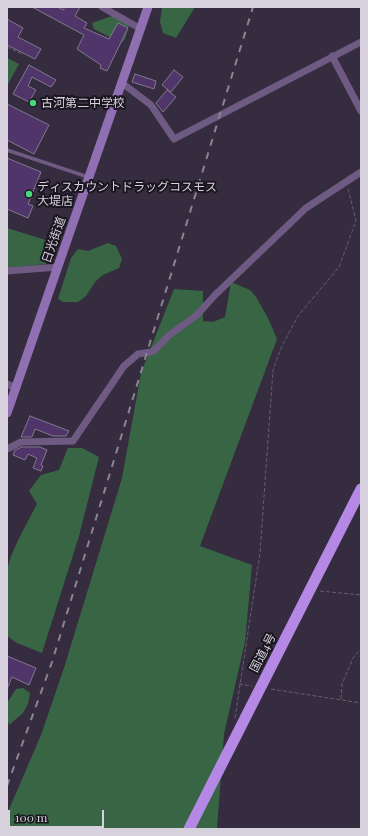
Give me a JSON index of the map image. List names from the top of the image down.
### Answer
{
  "streets": {
    "highway": ["国道4号"],
    "main road": ["日光街道"]
  },
  "places": ["古河第二中学校", "ディスカウントドラッグコスモス 大堤店"],
  "scale_bar": "100 m"
}
